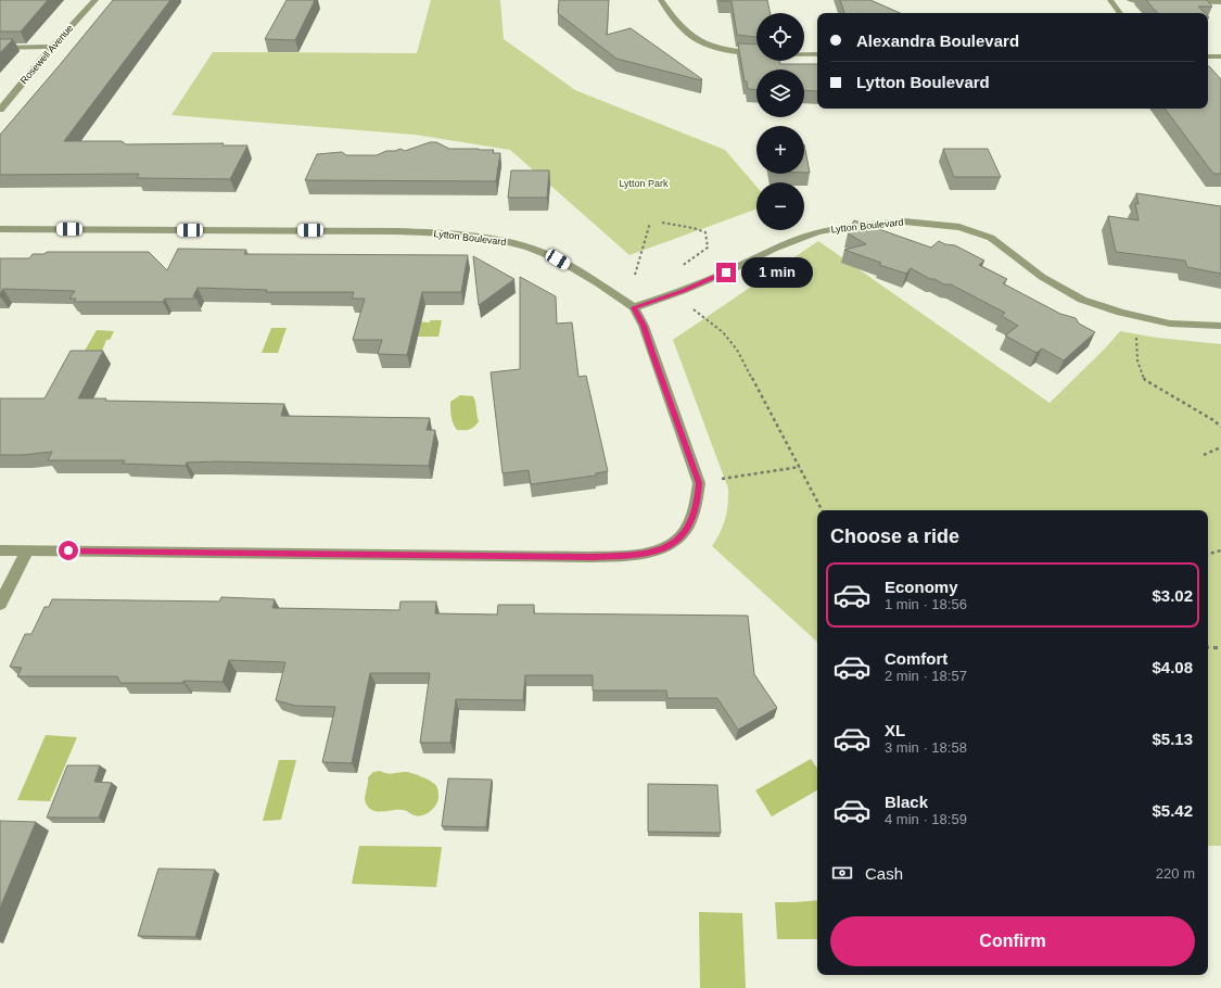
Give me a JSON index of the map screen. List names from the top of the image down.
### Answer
{
  "streets": {
    "street": ["Rosewell Avenue", "Lytton Boulevard"]
  },
  "parks": ["Lytton Park"],
  "page": {
    "map_buttons": ["+", "−"],
    "banner": ["Alexandra Boulevard", "Lytton Boulevard"],
    "bubble": "1 min",
    "heading": "Choose a ride",
    "list": [
      {
        "name": "Economy",
        "note": "1 min · 18:56",
        "value": "$3.02"
      },
      {
        "name": "Comfort",
        "note": "2 min · 18:57",
        "value": "$4.08"
      },
      {
        "name": "XL",
        "note": "3 min · 18:58",
        "value": "$5.13"
      },
      {
        "name": "Black",
        "note": "4 min · 18:59",
        "value": "$5.42"
      }
    ],
    "pay": ["Cash", "220 m"],
    "buttons": "Confirm"
  }
}
